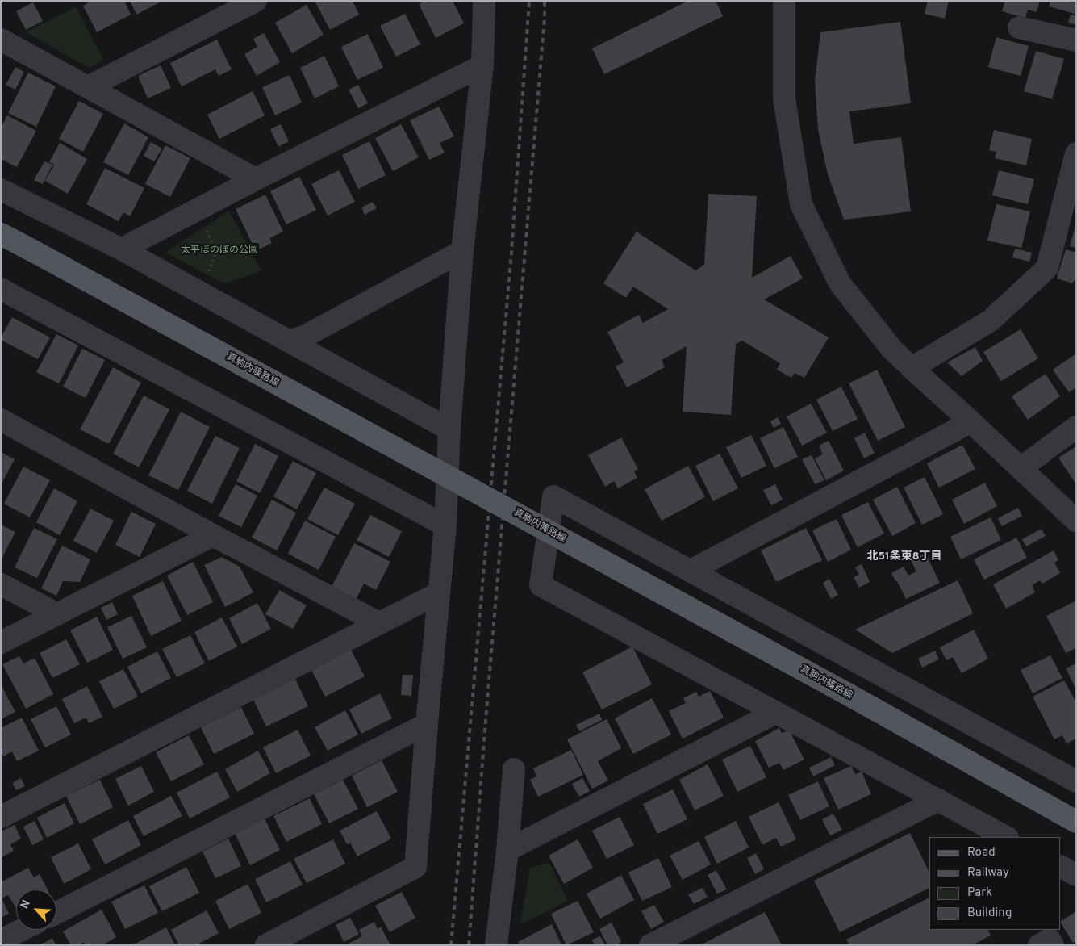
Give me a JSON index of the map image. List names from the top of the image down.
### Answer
{
  "streets": {
    "main road": ["真駒内篠路線"]
  },
  "districts": ["北51条東8丁目"],
  "parks": ["太平ほのぼの公園"],
  "legend": [
    "Road",
    "Railway",
    "Park",
    "Building"
  ],
  "north": "top left"
}
